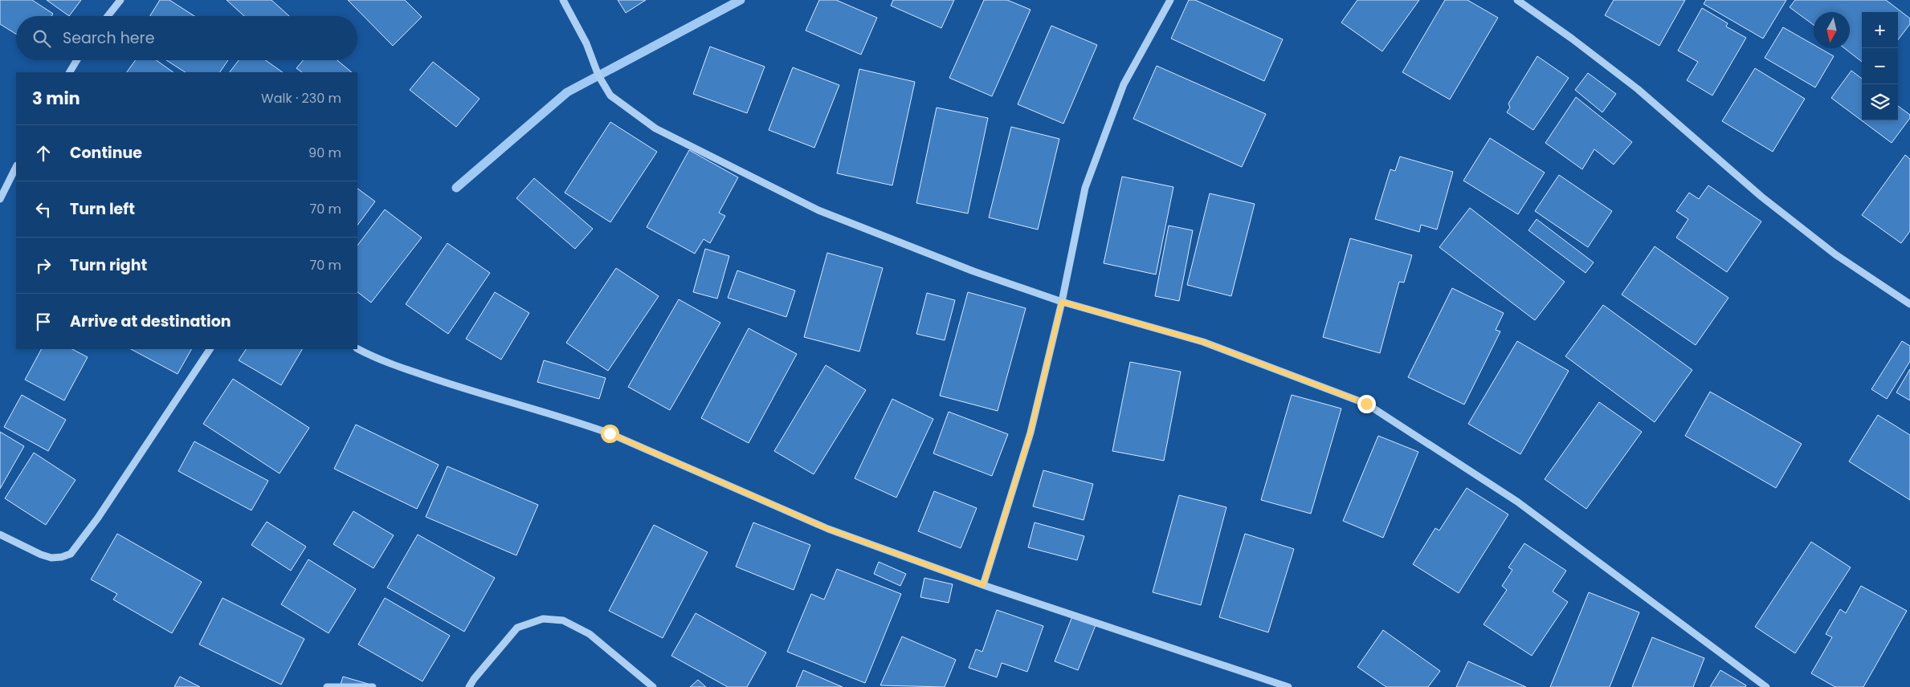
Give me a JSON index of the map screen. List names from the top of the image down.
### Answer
{
  "north": "bottom",
  "page": {
    "map_buttons": ["+", "−"],
    "search": "Search here",
    "heading": ["3 min", "Walk · 230 m"],
    "list": [
      ["Continue", "90 m"],
      ["Turn left", "70 m"],
      ["Turn right", "70 m"],
      "Arrive at destination"
    ]
  }
}
